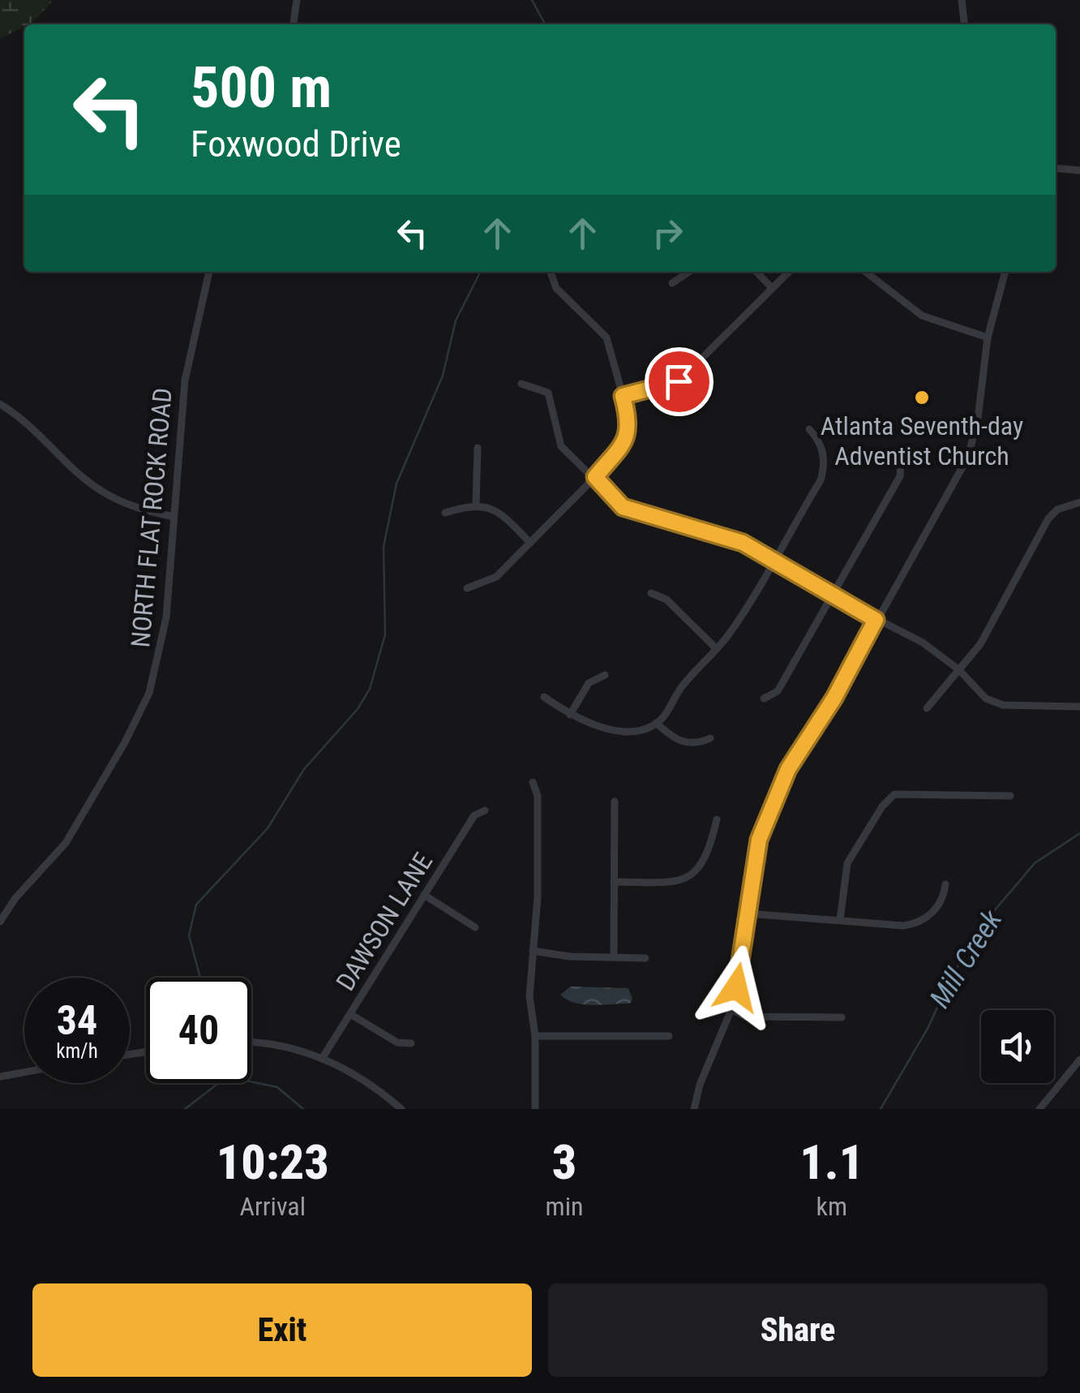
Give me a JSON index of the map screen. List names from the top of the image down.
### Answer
{
  "streets": {
    "street": ["NORTH FLAT ROCK ROAD", "DAWSON LANE"]
  },
  "water": ["Mill Creek"],
  "places": ["Atlanta Seventh-day Adventist Church"],
  "page": {
    "turn": ["500 m", "Foxwood Drive"],
    "speed": "34 km/h",
    "limit": "40",
    "eta": [
      "10:23",
      "Arrival",
      "3",
      "min",
      "1.1",
      "km"
    ],
    "buttons": ["Exit", "Share"]
  }
}
